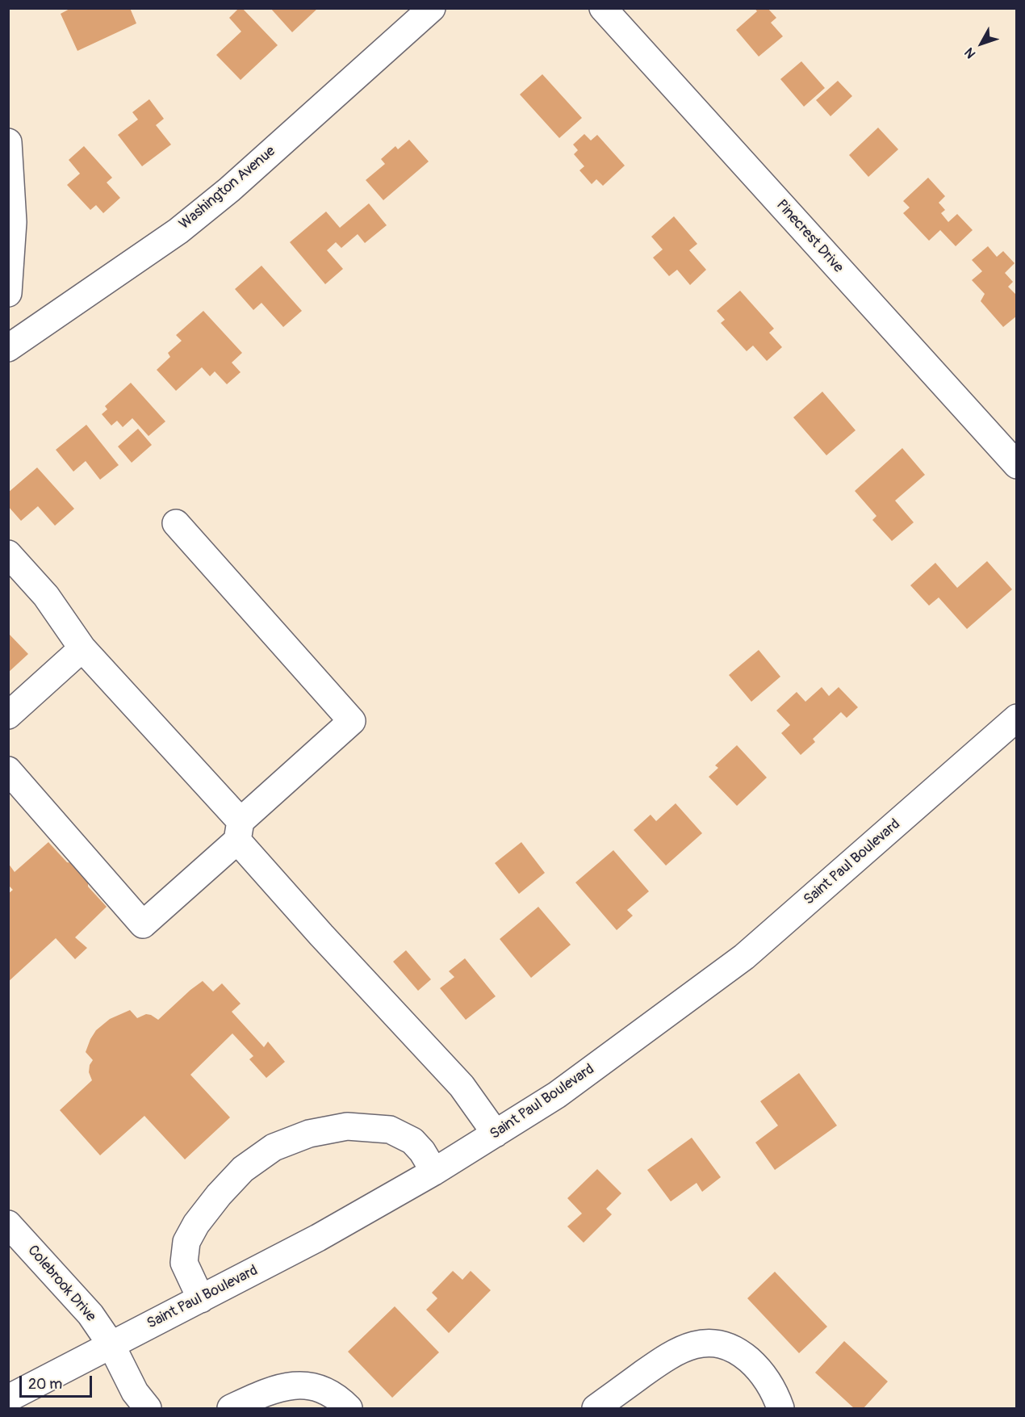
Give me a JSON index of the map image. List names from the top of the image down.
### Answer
{
  "streets": {
    "street": [
      "Washington Avenue",
      "Pinecrest Drive",
      "Saint Paul Boulevard",
      "Colebrook Drive"
    ]
  },
  "crossings": [
    ["Saint Paul Boulevard", "Colebrook Drive"]
  ],
  "scale_bar": "20 m",
  "north": "bottom left"
}
